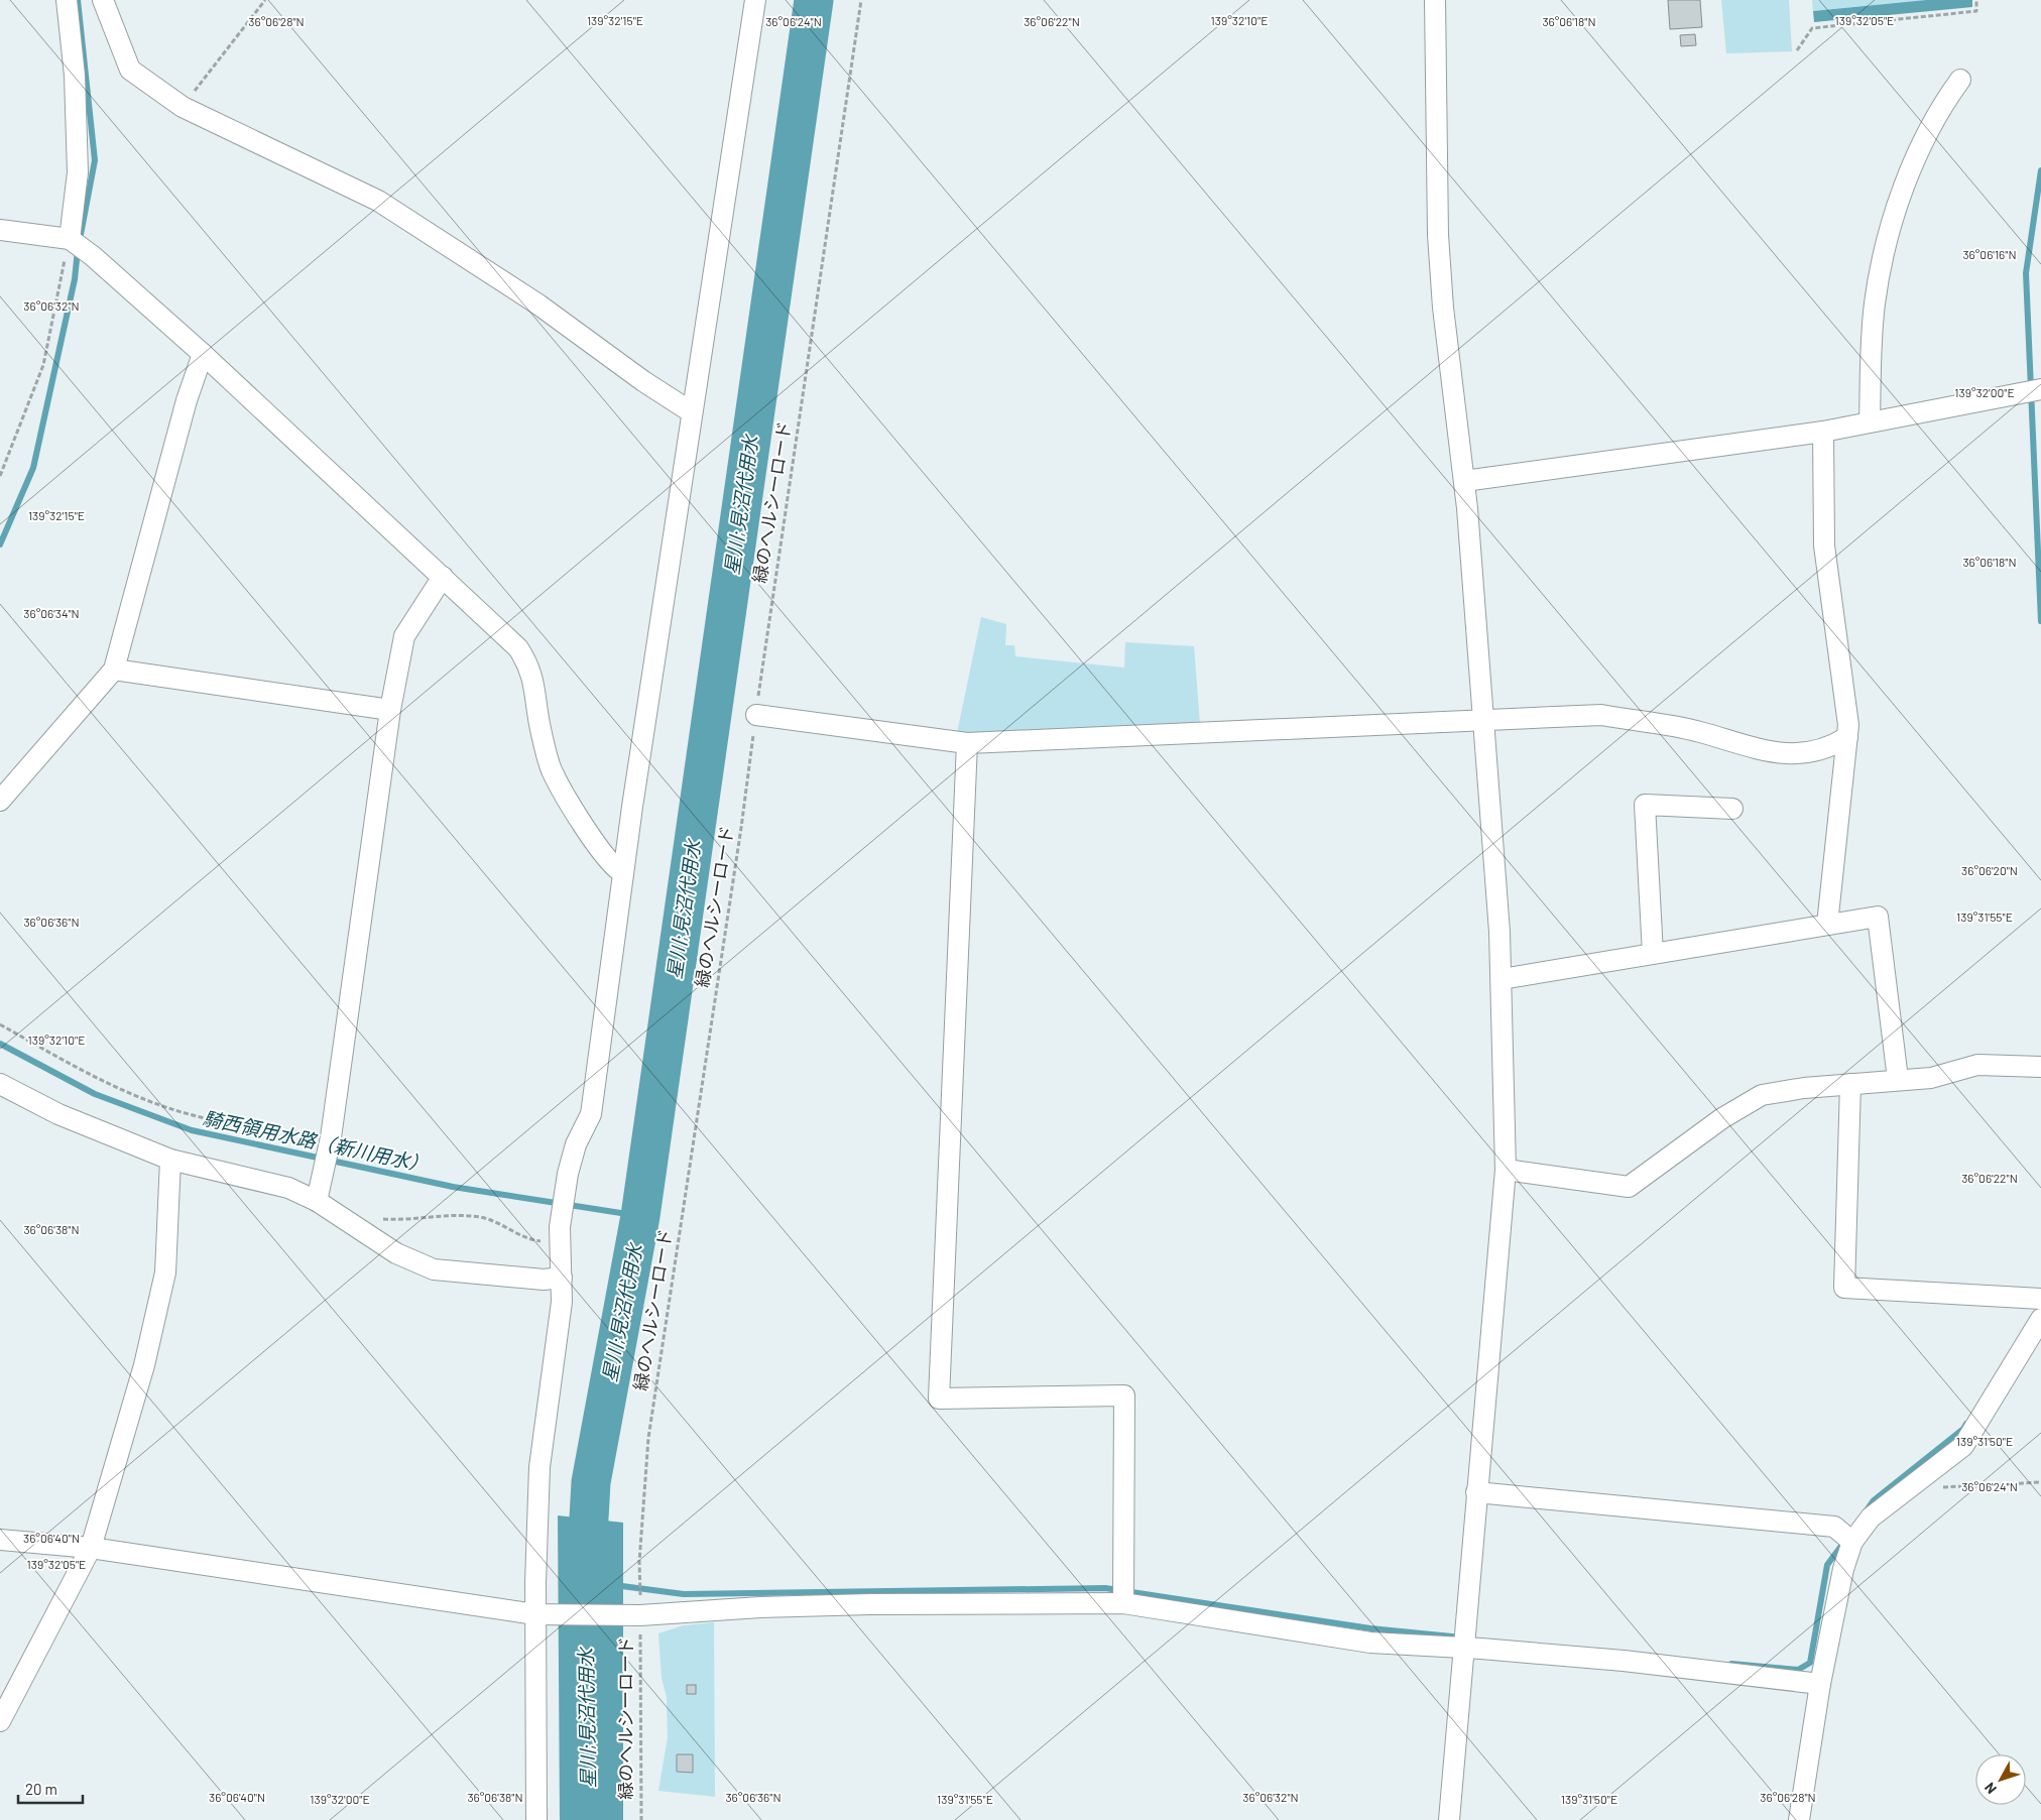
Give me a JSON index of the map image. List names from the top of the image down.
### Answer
{
  "streets": {
    "path": ["緑のヘルシーロード"]
  },
  "water": ["星川;見沼代用水", "騎西領用水路（新川用水）"],
  "scale_bar": "20 m",
  "north": "bottom left",
  "coordinates": [
    "139°32'15\"E",
    "139°32'10\"E",
    "139°32'05\"E",
    "36°06'28\"N",
    "36°06'24\"N",
    "36°06'22\"N",
    "36°06'18\"N",
    "36°06'16\"N",
    "36°06'32\"N",
    "139°32'00\"E",
    "36°06'34\"N",
    "36°06'20\"N",
    "139°31'55\"E",
    "36°06'36\"N",
    "36°06'38\"N",
    "139°31'50\"E",
    "36°06'40\"N"
  ]
}
